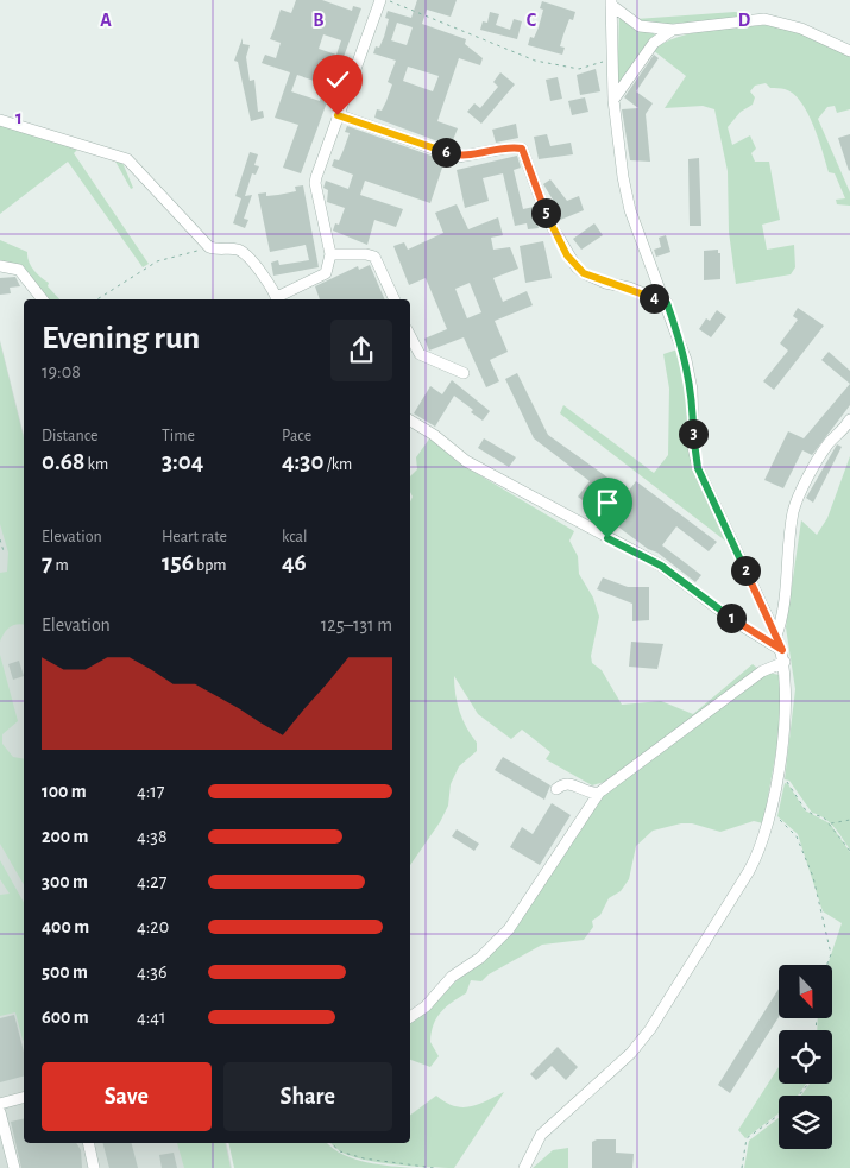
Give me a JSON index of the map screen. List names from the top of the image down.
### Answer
{
  "north": "bottom",
  "page": {
    "pins": [
      "6",
      "5",
      "4",
      "3",
      "2",
      "1"
    ],
    "heading": ["Evening run", "19:08"],
    "stats": [
      ["Distance", "0.68 km"],
      ["Time", "3:04"],
      ["Pace", "4:30 /km"],
      ["Elevation", "7 m"],
      ["Heart rate", "156 bpm"],
      ["kcal", "46"]
    ],
    "chart": ["Elevation", "125–131 m"],
    "list": [
      {
        "name": "100 m",
        "note": "4:17"
      },
      {
        "name": "200 m",
        "note": "4:38"
      },
      {
        "name": "300 m",
        "note": "4:27"
      },
      {
        "name": "400 m",
        "note": "4:20"
      },
      {
        "name": "500 m",
        "note": "4:36"
      },
      {
        "name": "600 m",
        "note": "4:41"
      }
    ],
    "buttons": ["Save", "Share"]
  },
  "grid": {
    "columns": [
      "A",
      "B",
      "C",
      "D"
    ],
    "rows": ["1"]
  }
}
